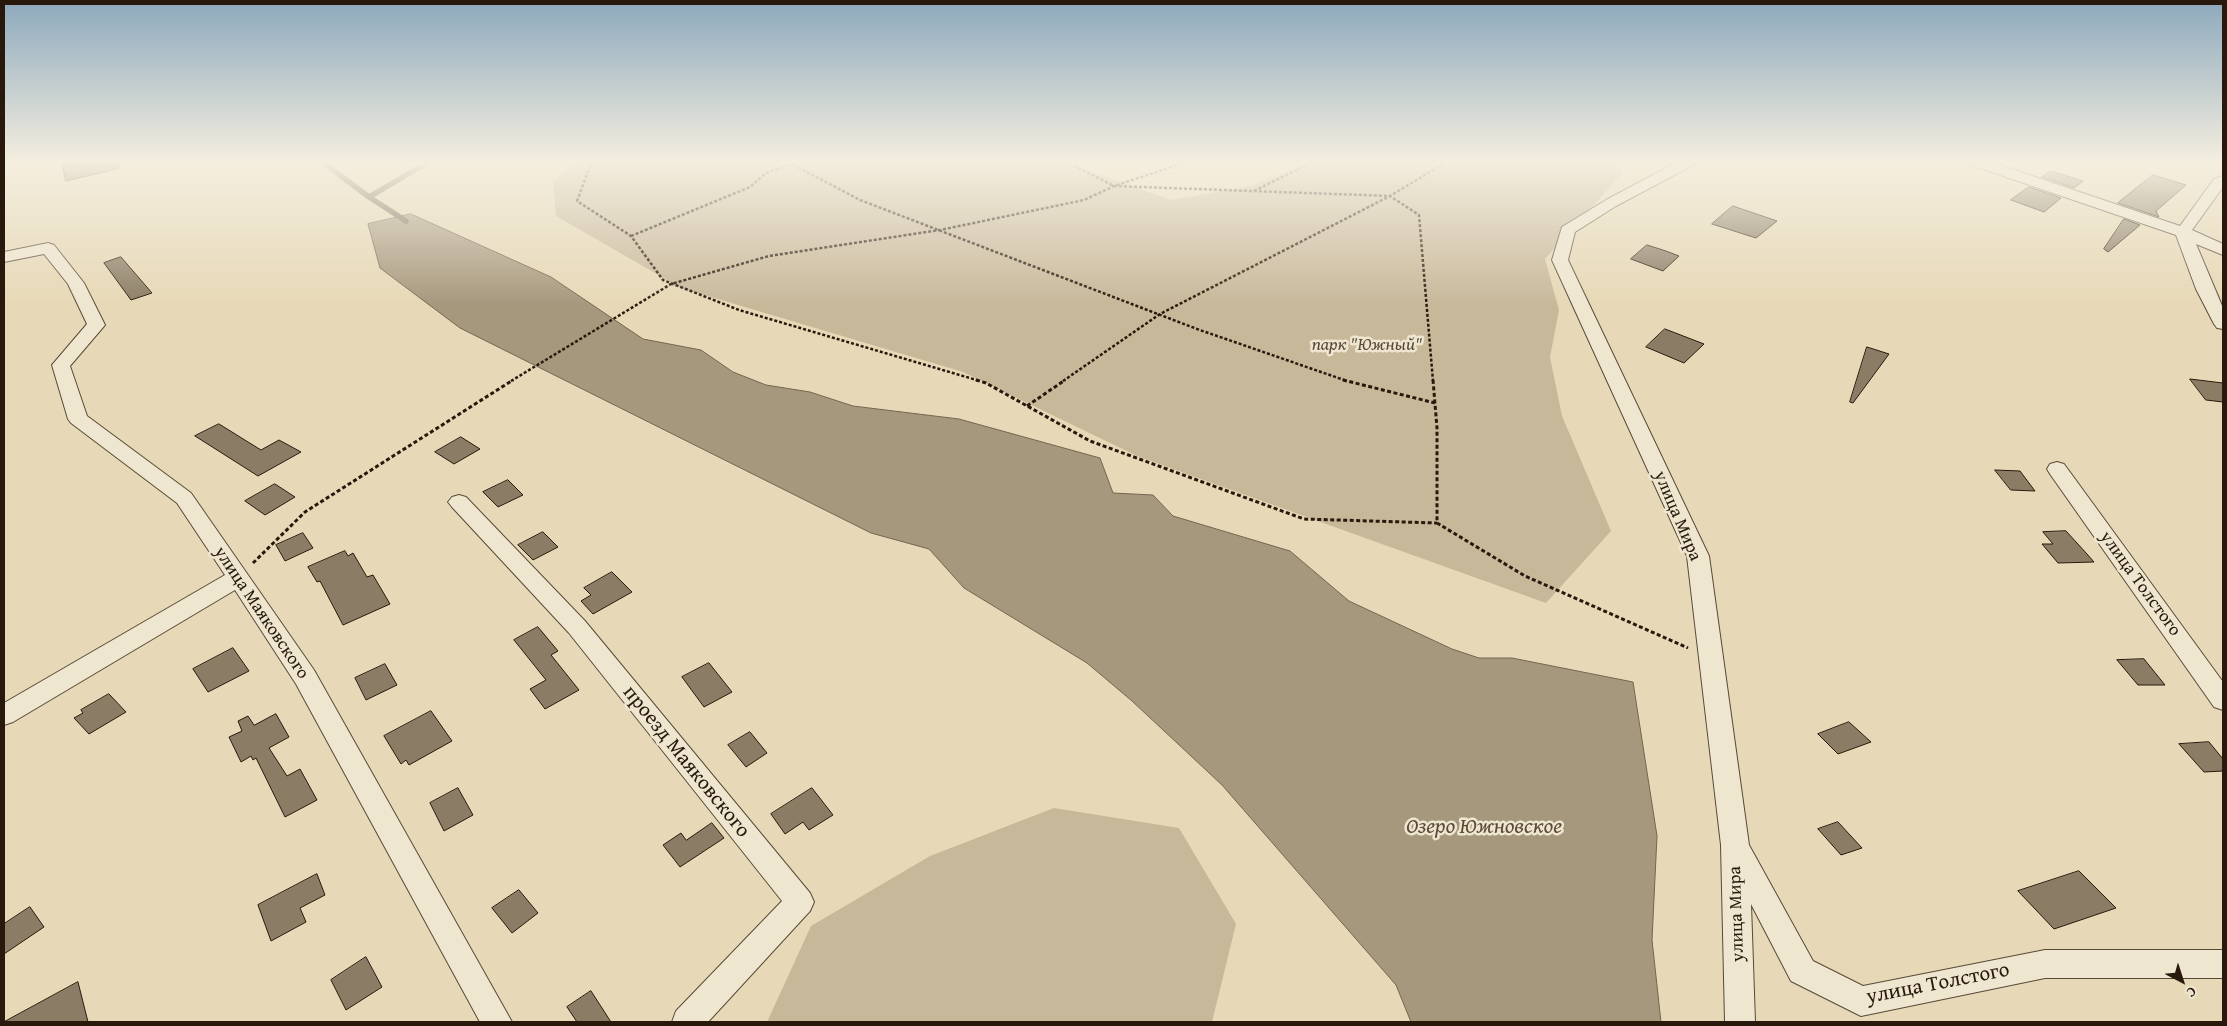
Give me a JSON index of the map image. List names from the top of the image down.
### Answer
{
  "streets": {
    "street": [
      "улица Мира",
      "улица Толстого",
      "улица Маяковского",
      "проезд Маяковского"
    ]
  },
  "crossings": [
    ["улица Мира", "улица Толстого"]
  ],
  "water": ["Озеро Южновское"],
  "parks": ["парк \"Южный\""],
  "north": "bottom right"
}
